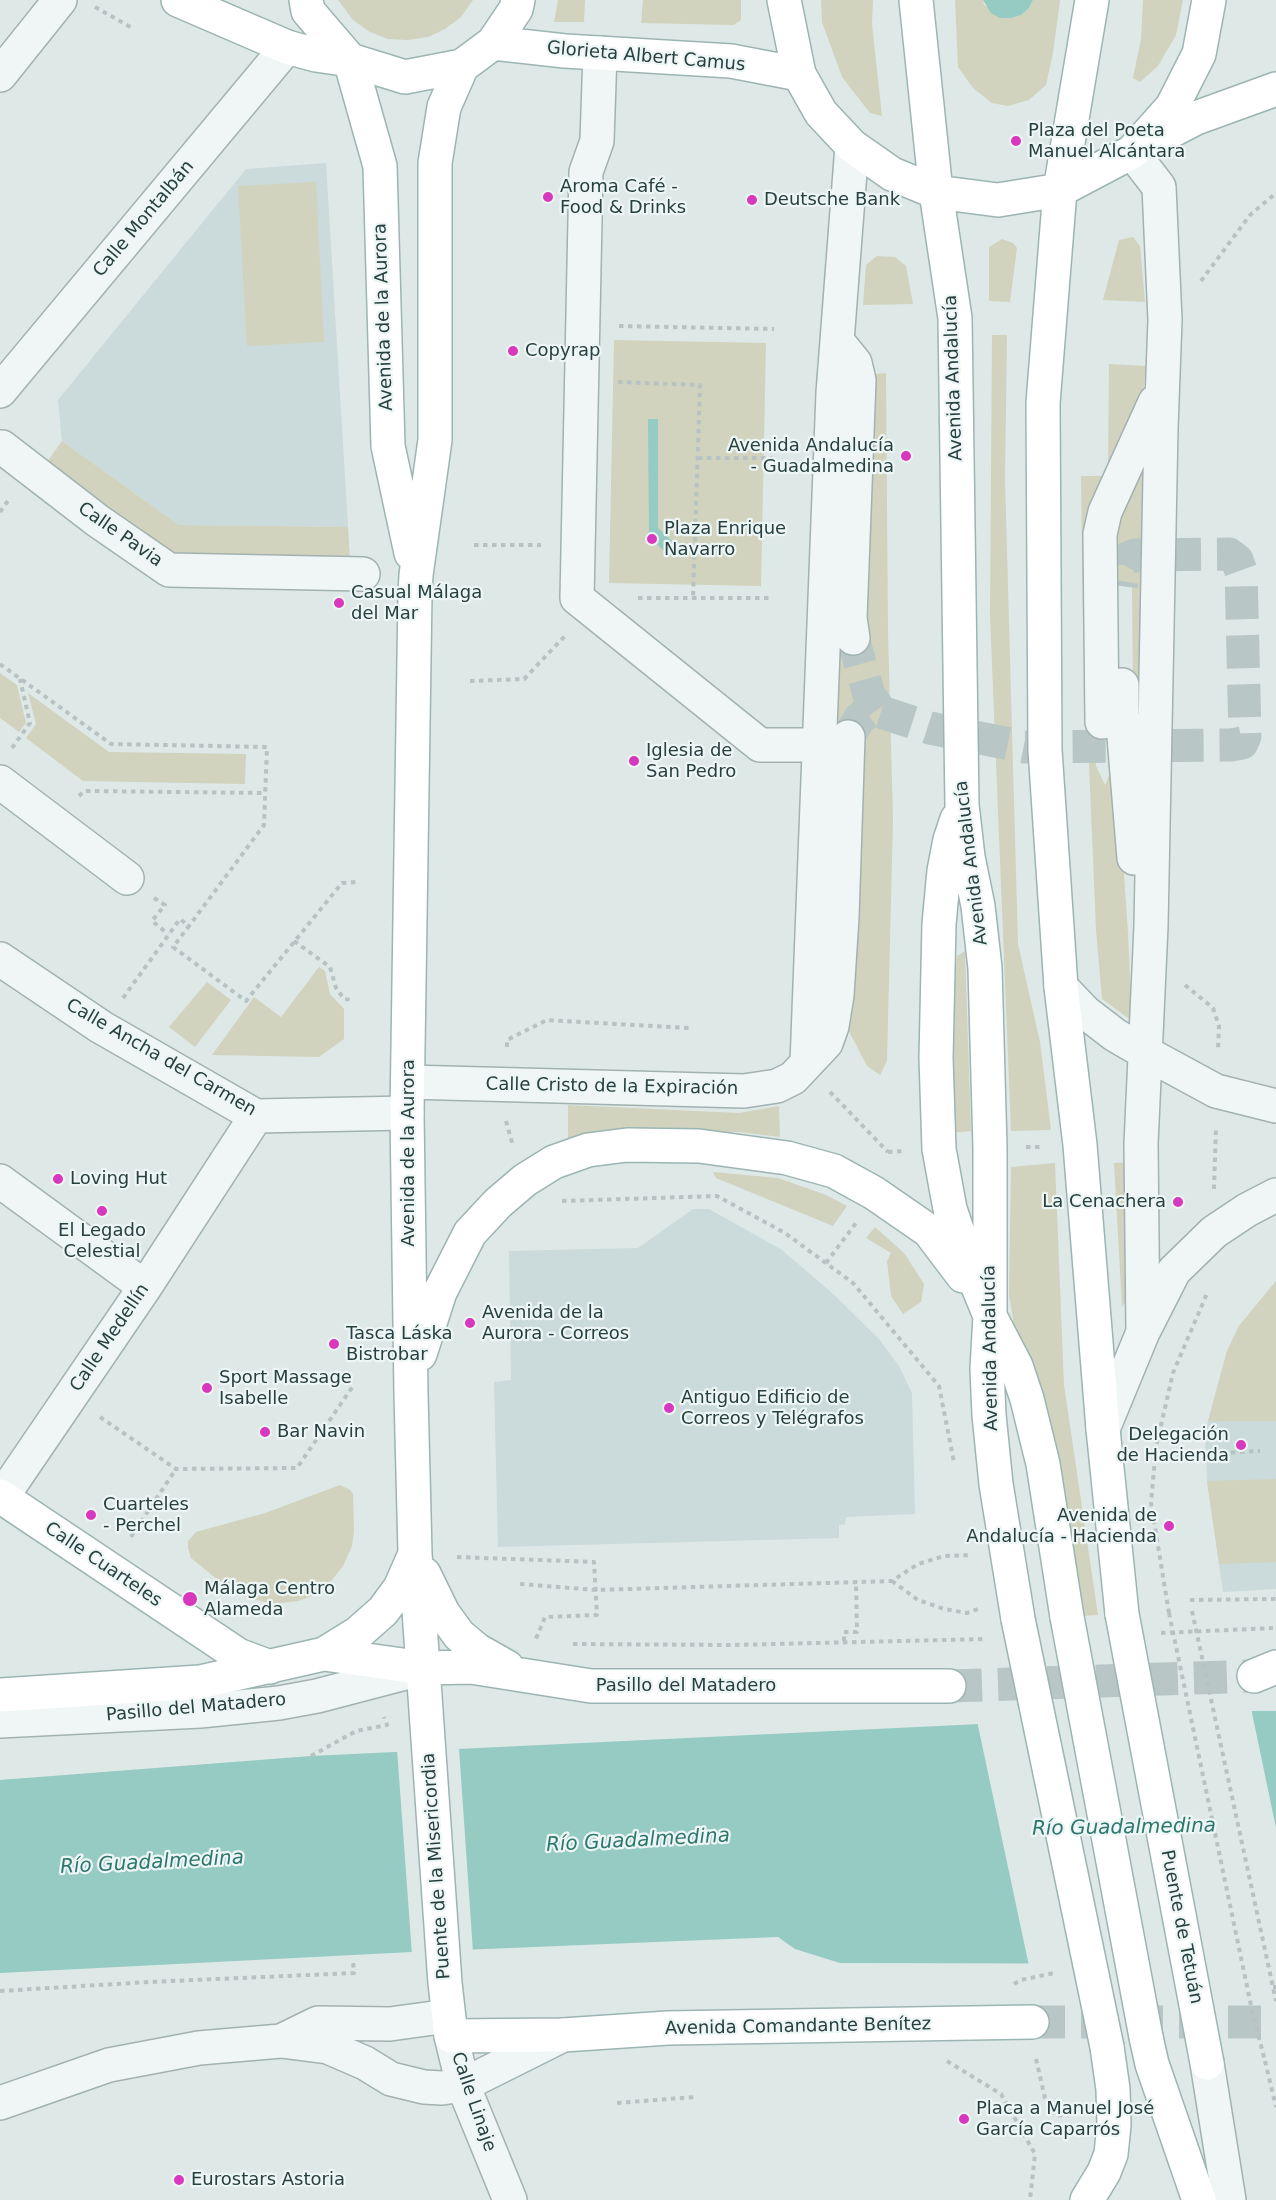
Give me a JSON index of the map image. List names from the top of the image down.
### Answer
{
  "streets": {
    "main road": [
      "Glorieta Albert Camus",
      "Avenida de la Aurora",
      "Avenida Andalucía",
      "Calle Cuarteles",
      "Pasillo del Matadero",
      "Puente de la Misericordia",
      "Puente de Tetuán",
      "Avenida Comandante Benítez"
    ],
    "street": [
      "Calle Montalbán",
      "Calle Pavia",
      "Calle Ancha del Carmen",
      "Calle Cristo de la Expiración",
      "Calle Medellín",
      "Calle Linaje"
    ]
  },
  "crossings": [
    ["Avenida de la Aurora", "Calle Ancha del Carmen"],
    ["Avenida de la Aurora", "Calle Cristo de la Expiración"],
    ["Avenida de la Aurora", "Pasillo del Matadero"],
    ["Avenida de la Aurora", "Puente de la Misericordia"],
    ["Calle Ancha del Carmen", "Calle Cristo de la Expiración"],
    ["Calle Ancha del Carmen", "Calle Medellín"],
    ["Calle Medellín", "Calle Cuarteles"],
    ["Calle Cuarteles", "Pasillo del Matadero"],
    ["Puente de la Misericordia", "Avenida Comandante Benítez"],
    ["Puente de la Misericordia", "Calle Linaje"],
    ["Avenida Comandante Benítez", "Calle Linaje"]
  ],
  "water": ["Río Guadalmedina"],
  "places": [
    "Plaza del Poeta Manuel Alcántara",
    "Aroma Café - Food & Drinks",
    "Deutsche Bank",
    "Copyrap",
    "Avenida Andalucía - Guadalmedina",
    "Plaza Enrique Navarro",
    "Casual Málaga del Mar",
    "Iglesia de San Pedro",
    "Loving Hut",
    "La Cenachera",
    "El Legado Celestial",
    "Avenida de la Aurora - Correos",
    "Tasca Láska Bistrobar",
    "Sport Massage Isabelle",
    "Antiguo Edificio de Correos y Telégrafos",
    "Bar Navin",
    "Delegación de Hacienda",
    "Cuarteles - Perchel",
    "Avenida de Andalucía - Hacienda",
    "Málaga Centro Alameda",
    "Placa a Manuel José García Caparrós",
    "Eurostars Astoria"
  ]
}
